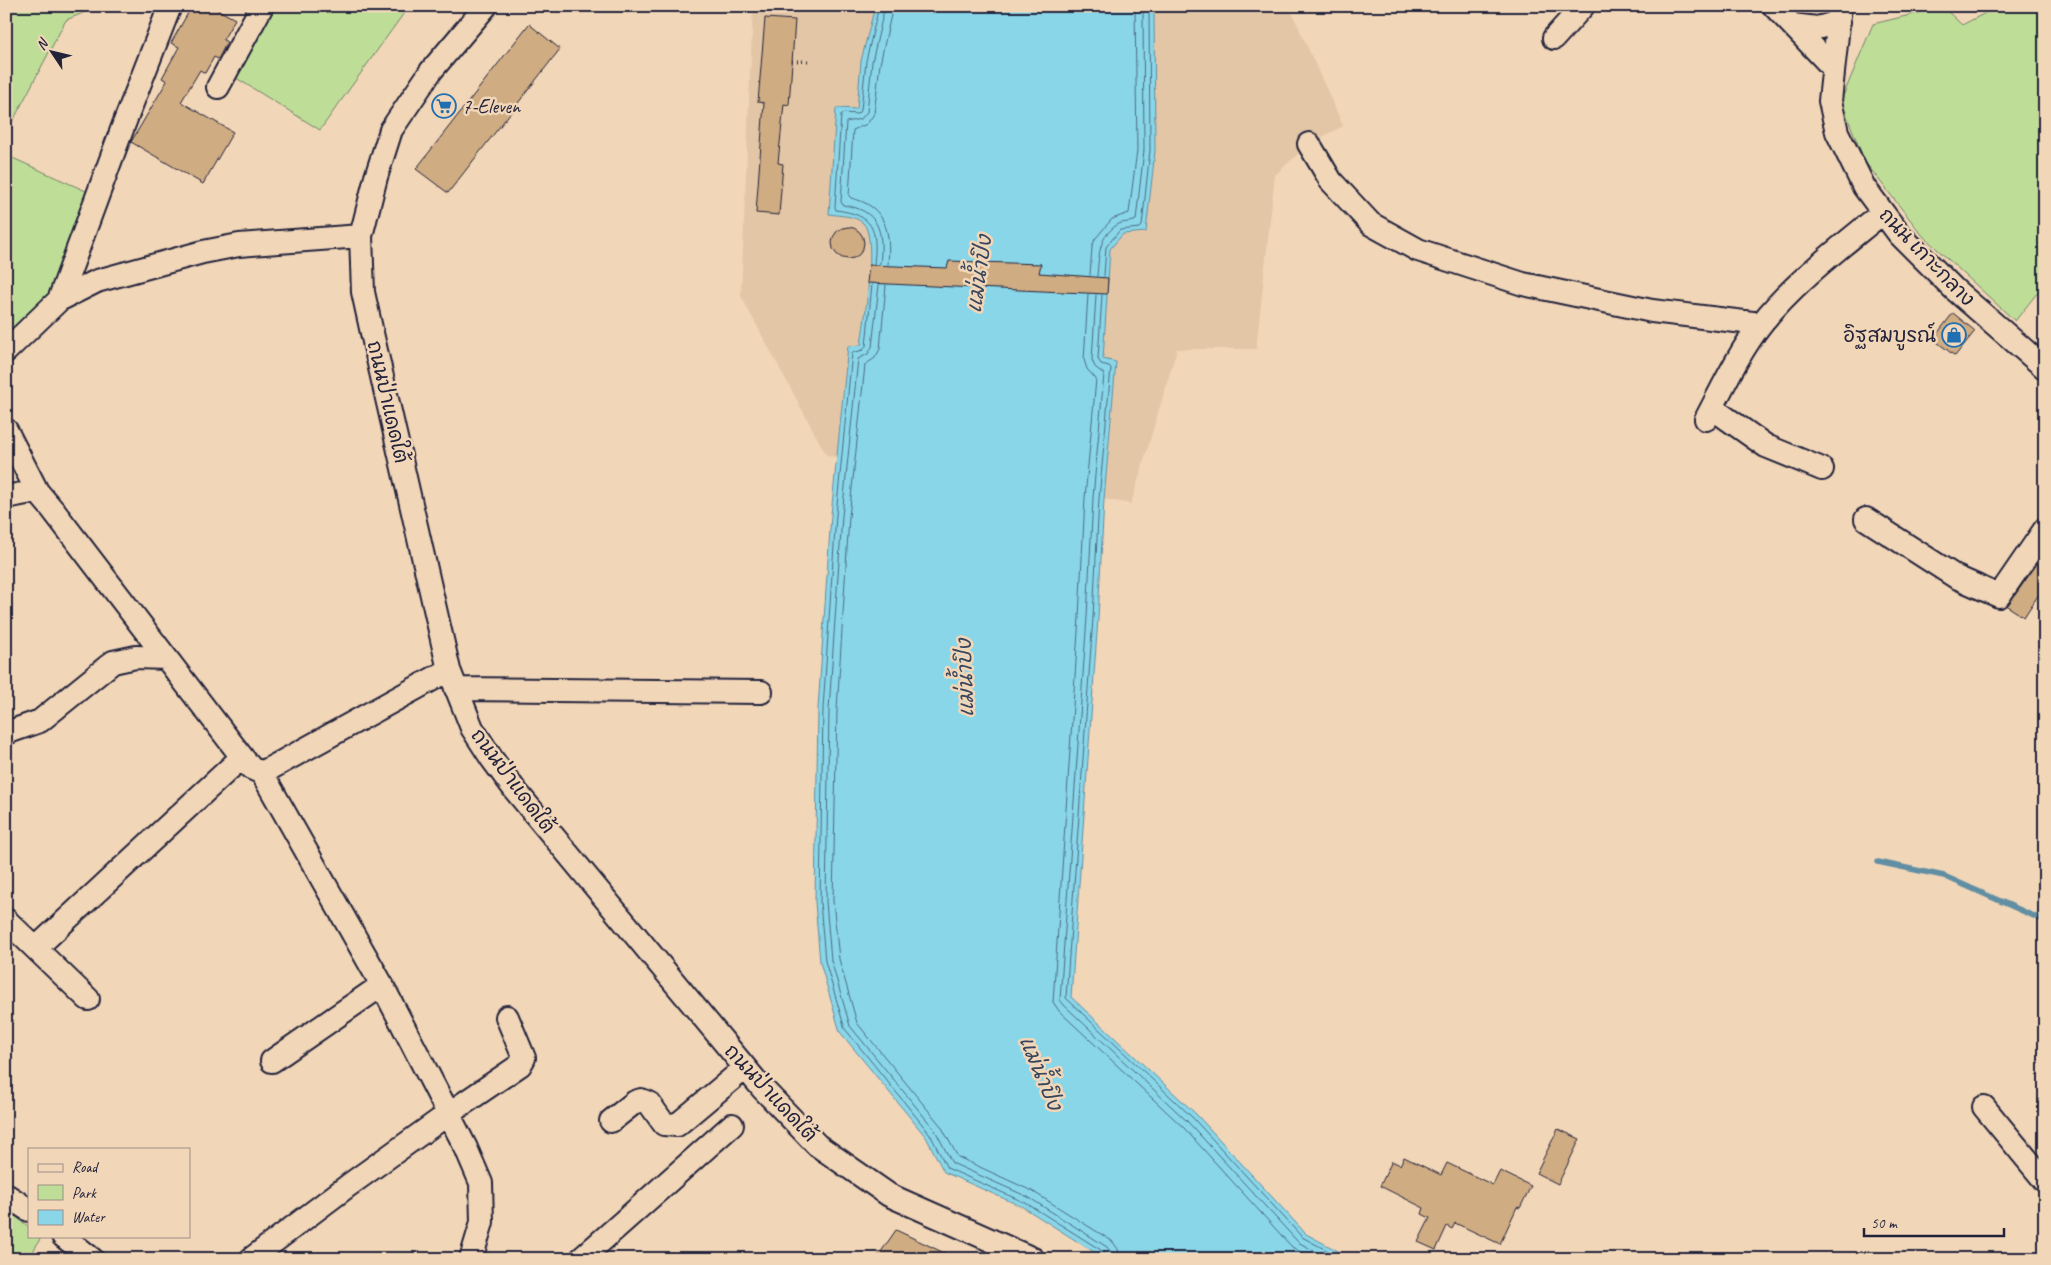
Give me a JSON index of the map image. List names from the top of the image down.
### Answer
{
  "streets": {
    "street": ["ถนน เกาะกลาง", "ถนนป่าแดดใต้"]
  },
  "water": ["แม่น้ำปิง"],
  "places": {
    "supermarket": ["7-Eleven"],
    "shop": ["อิฐสมบูรณ์"]
  },
  "legend": ["Road", "Park", "Water"],
  "scale_bar": "50 m",
  "north": "top left"
}
